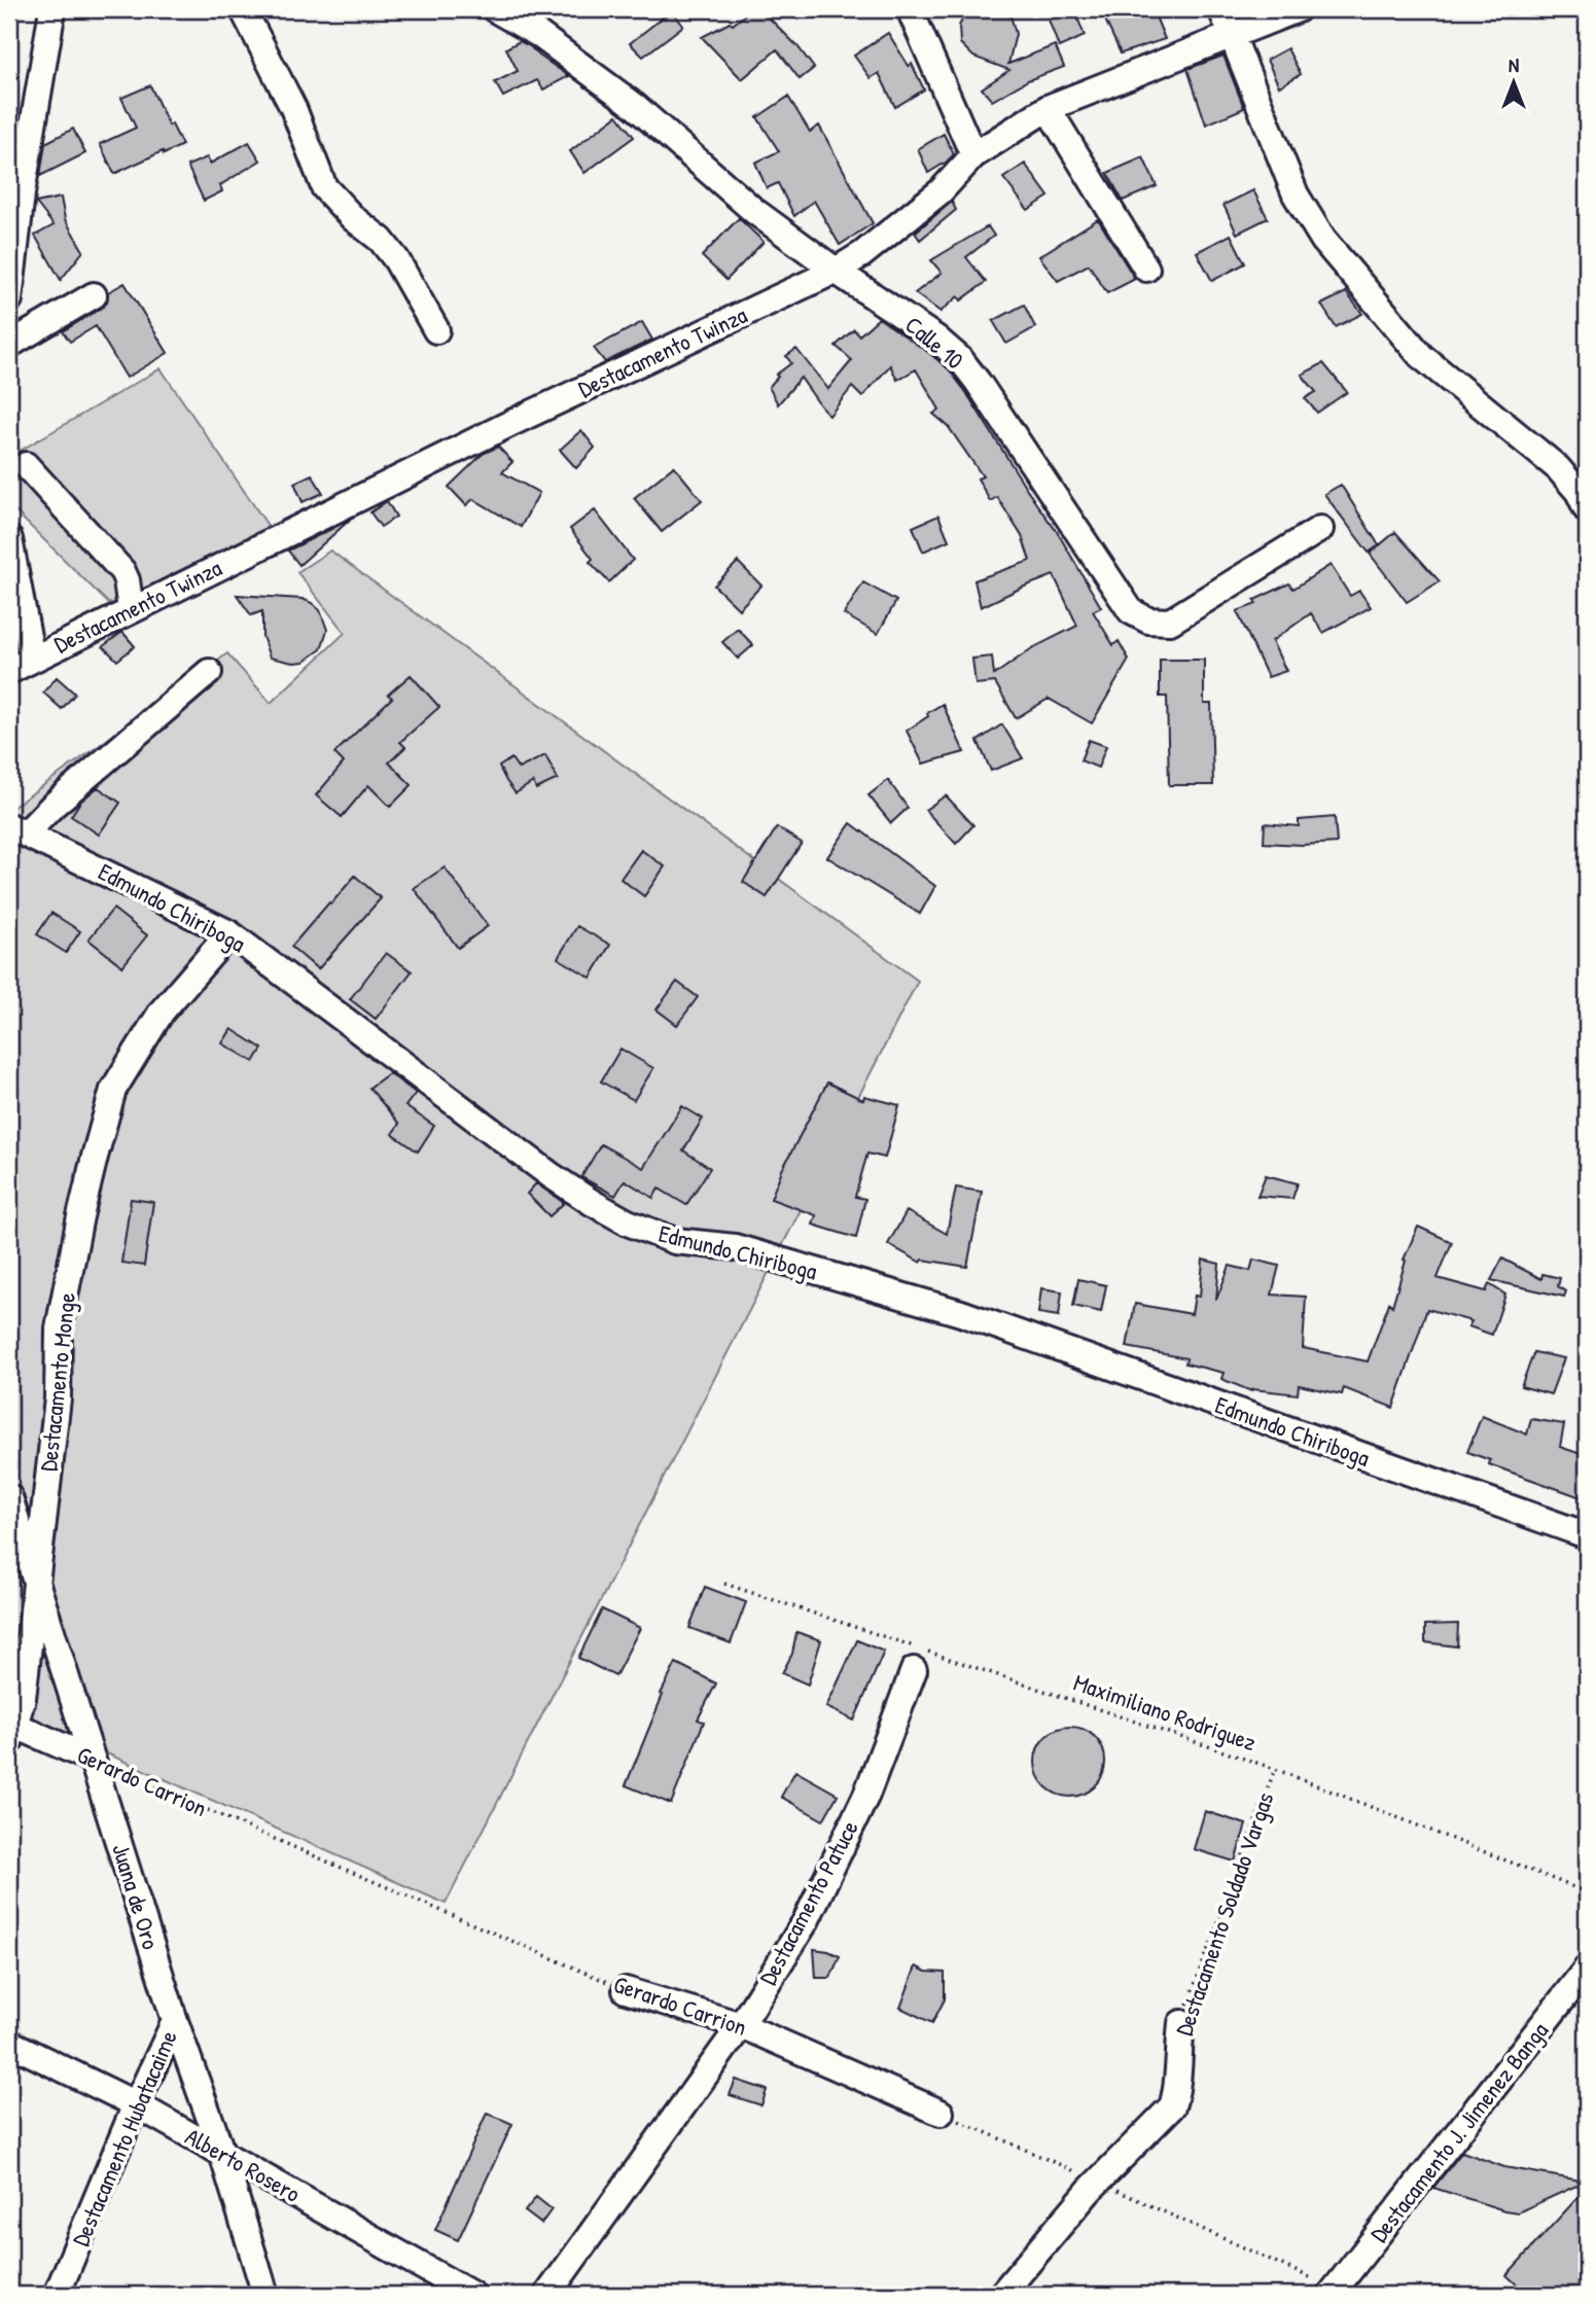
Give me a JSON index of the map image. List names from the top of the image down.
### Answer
{
  "streets": {
    "street": [
      "Calle 10",
      "Destacamento Twinza",
      "Edmundo Chiriboga",
      "Destacamento Monge",
      "Gerardo Carrion",
      "Juana de Oro",
      "Destacamento Patuce",
      "Destacamento Soldado Vargas",
      "Destacamento J. Jimenez Banga",
      "Destacamento Hubatacaime",
      "Alberto Rosero"
    ],
    "path": ["Maximiliano Rodriguez"]
  },
  "crossings": [
    ["Calle 10", "Destacamento Twinza"],
    ["Edmundo Chiriboga", "Destacamento Monge"],
    ["Destacamento Monge", "Gerardo Carrion"],
    ["Destacamento Monge", "Juana de Oro"],
    ["Maximiliano Rodriguez", "Destacamento Soldado Vargas"],
    ["Gerardo Carrion", "Juana de Oro"],
    ["Gerardo Carrion", "Destacamento Patuce"],
    ["Juana de Oro", "Destacamento Hubatacaime"],
    ["Juana de Oro", "Alberto Rosero"],
    ["Destacamento Hubatacaime", "Alberto Rosero"]
  ],
  "north": "top"
}
